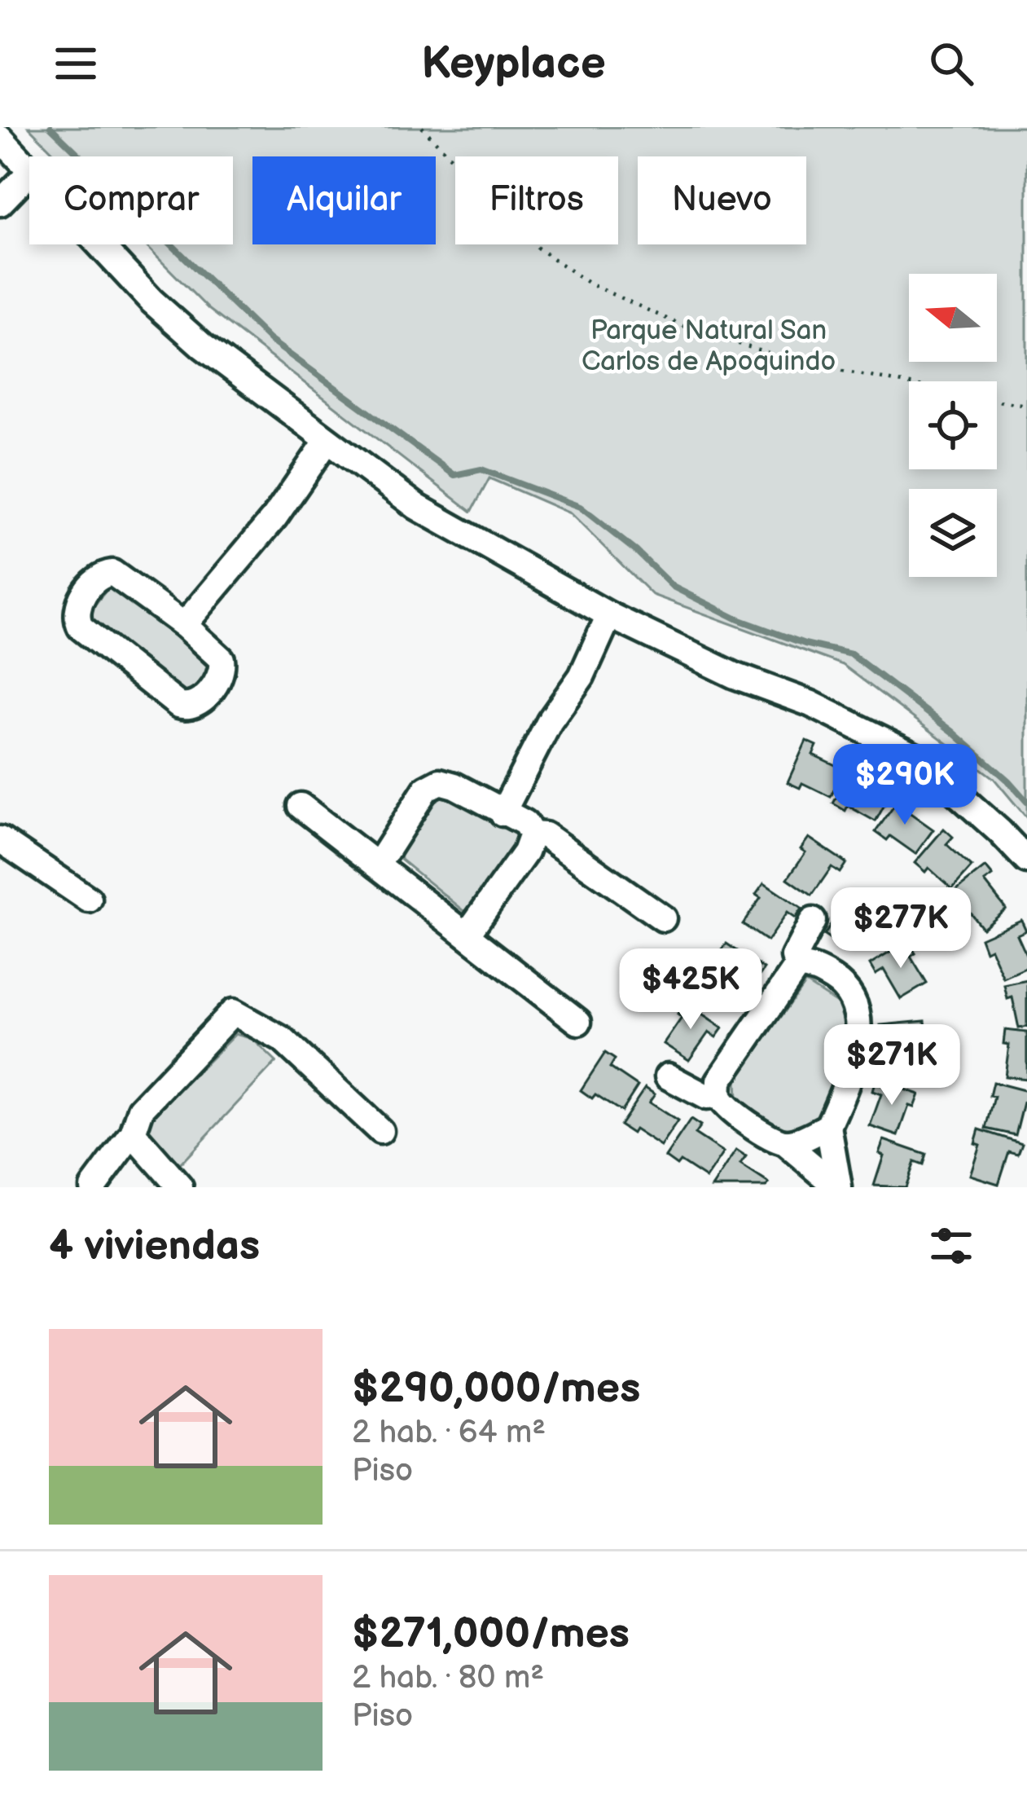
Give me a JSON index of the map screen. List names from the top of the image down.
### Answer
{
  "parks": ["Parque Natural San Carlos de Apoquindo"],
  "north": "left",
  "page": {
    "header": "Keyplace",
    "chip": [
      "Comprar",
      "Alquilar",
      "Filtros",
      "Nuevo"
    ],
    "price": [
      "$290K",
      "$277K",
      "$425K",
      "$271K"
    ],
    "heading": "4 viviendas",
    "list": [
      {
        "name": "$290,000/mes",
        "note": "2 hab. · 64 m² · Piso"
      },
      {
        "name": "$271,000/mes",
        "note": "2 hab. · 80 m² · Piso"
      }
    ]
  }
}
